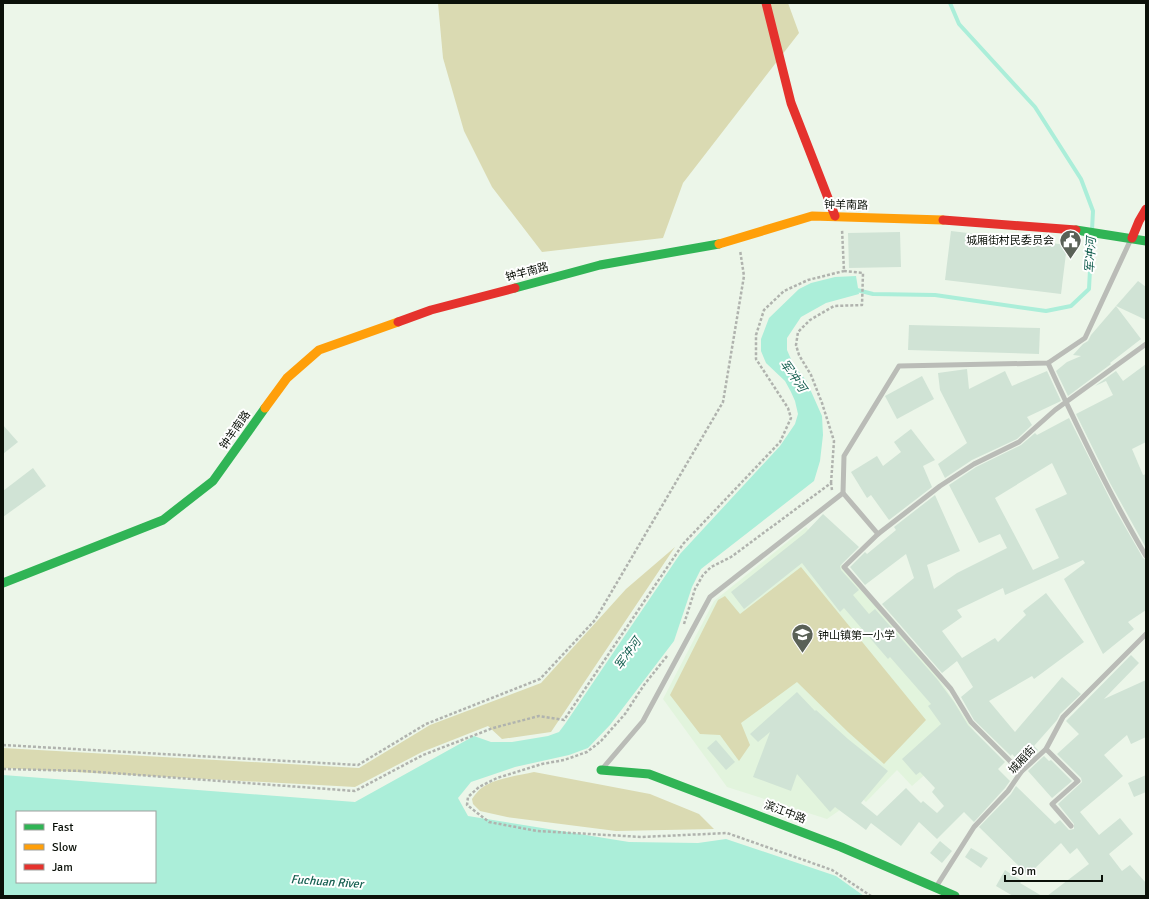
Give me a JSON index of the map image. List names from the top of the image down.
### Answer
{
  "streets": {
    "main road": ["钟羊南路", "滨江中路"],
    "lane": ["城厢街"]
  },
  "crossings": [
    ["城厢街", "滨江中路"]
  ],
  "water": ["军冲河", "Fuchuan River"],
  "places": {
    "public building": ["城厢街村民委员会"],
    "school or university": ["钟山镇第一小学"]
  },
  "legend": ["Fast", "Slow", "Jam"],
  "scale_bar": "50 m"
}
